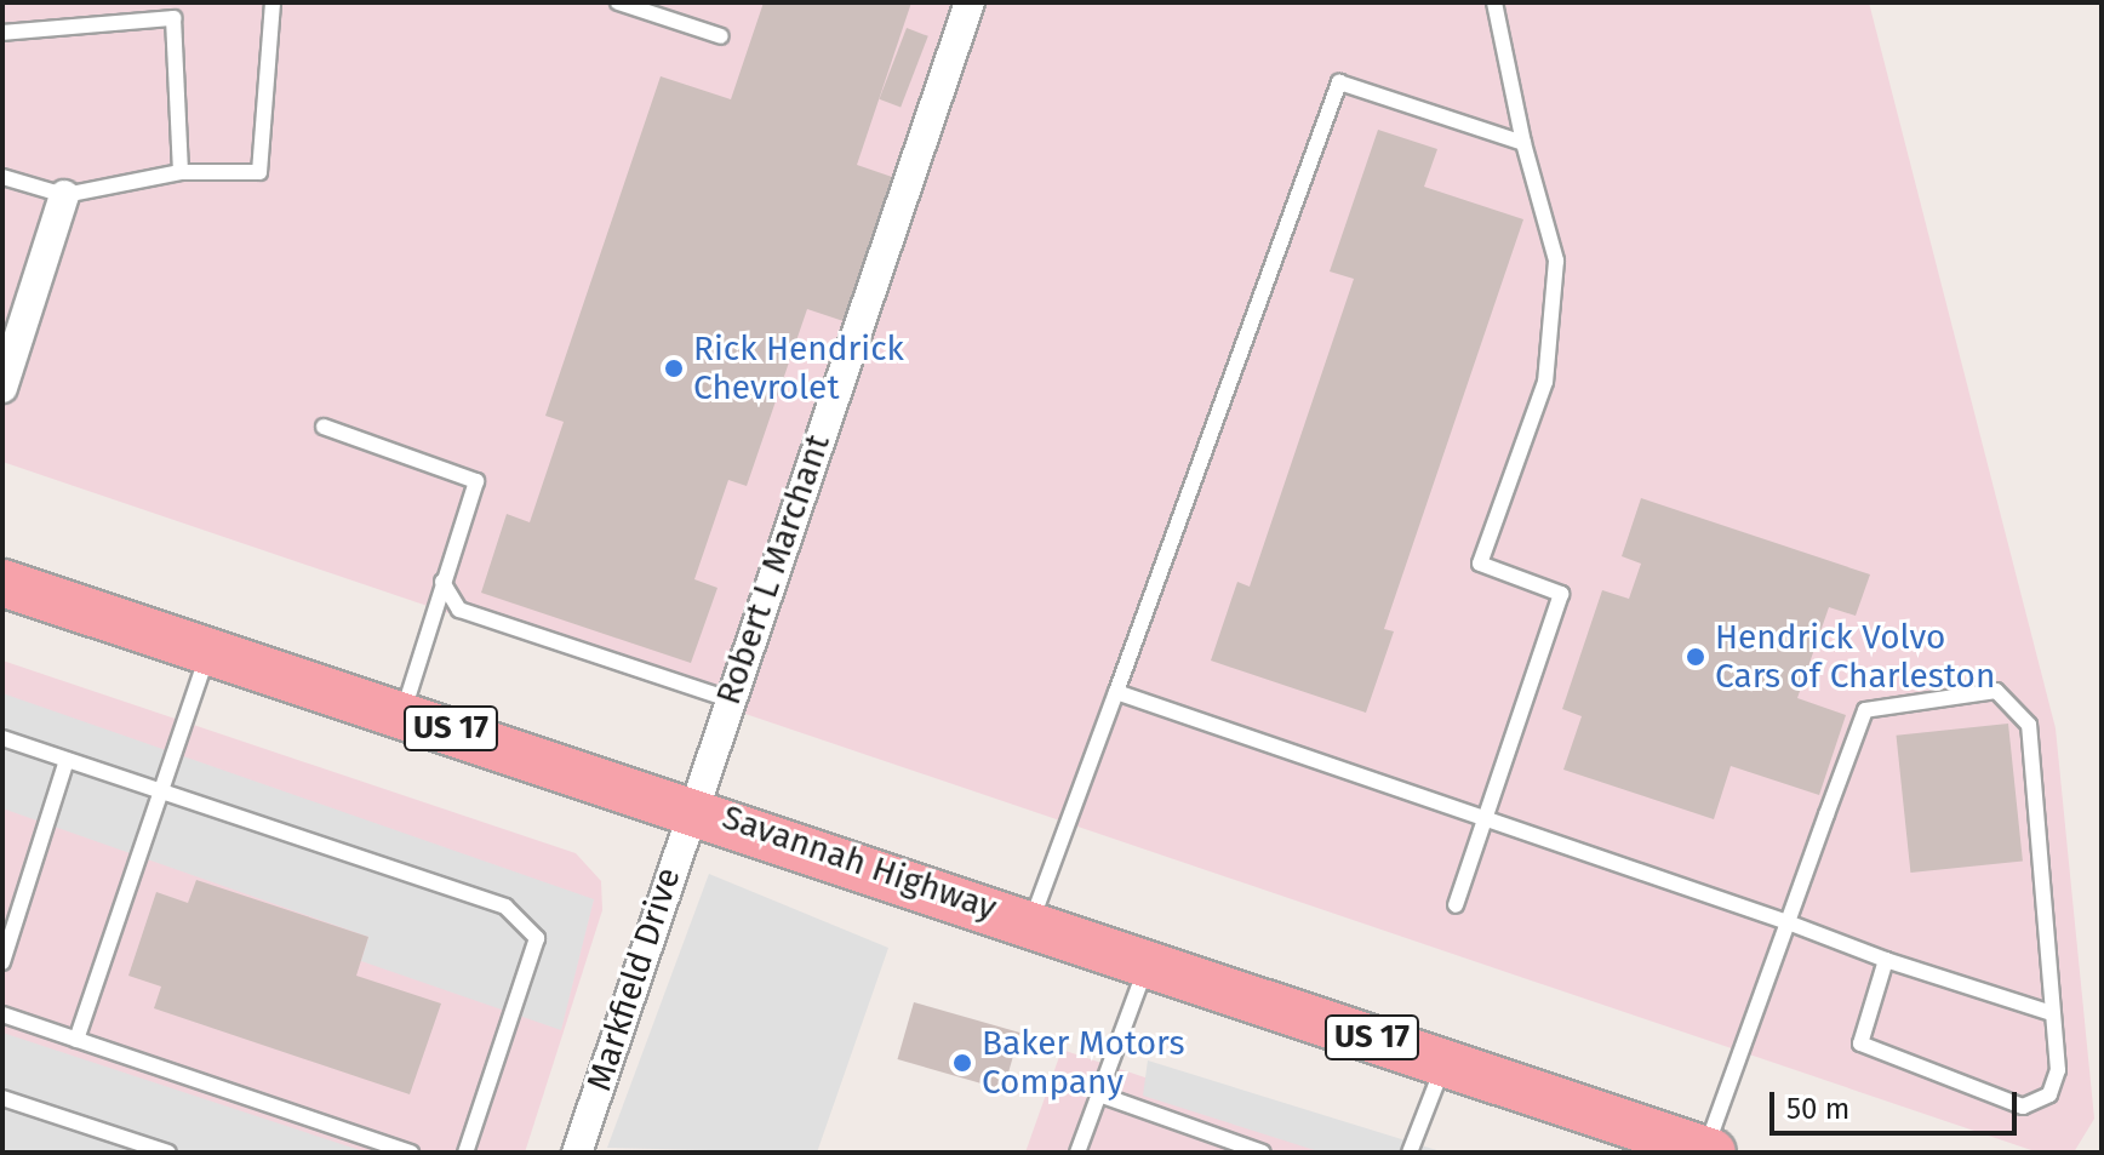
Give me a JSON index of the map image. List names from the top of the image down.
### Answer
{
  "streets": {
    "highway": ["US 17", "Savannah Highway"],
    "street": ["Robert L Marchant", "Markfield Drive"]
  },
  "crossings": [
    ["Robert L Marchant", "Savannah Highway"],
    ["Robert L Marchant", "Markfield Drive"],
    ["Savannah Highway", "Markfield Drive"]
  ],
  "places": ["Rick Hendrick Chevrolet", "Hendrick Volvo Cars of Charleston", "Baker Motors Company"],
  "scale_bar": "50 m"
}
